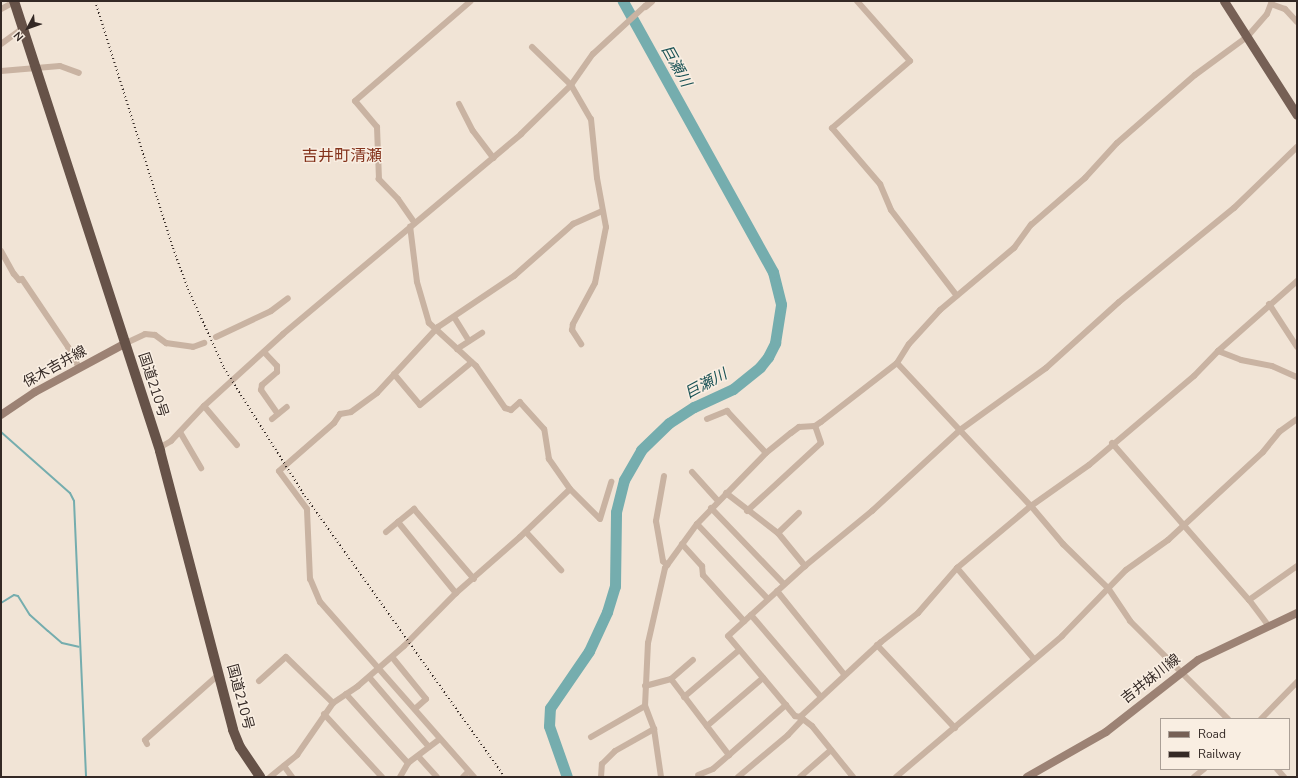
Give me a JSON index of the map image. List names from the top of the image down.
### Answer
{
  "streets": {
    "highway": ["国道210号"],
    "main road": ["保木吉井線", "吉井妹川線"]
  },
  "crossings": [
    ["保木吉井線", "国道210号"]
  ],
  "districts": ["吉井町清瀬"],
  "water": ["巨瀬川"],
  "legend": ["Road", "Railway"],
  "north": "bottom left"
}
